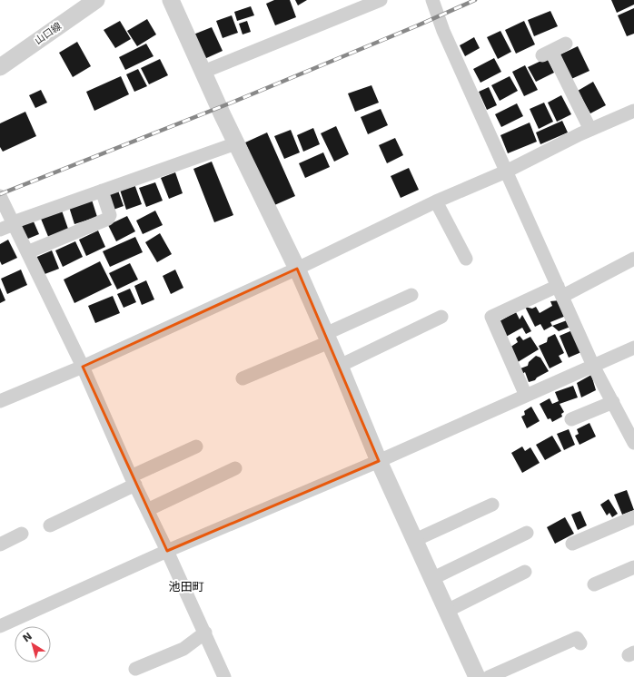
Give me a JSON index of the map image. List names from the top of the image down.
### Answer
{
  "streets": {
    "street": ["山口線"]
  },
  "districts": ["池田町"],
  "north": "top left"
}
